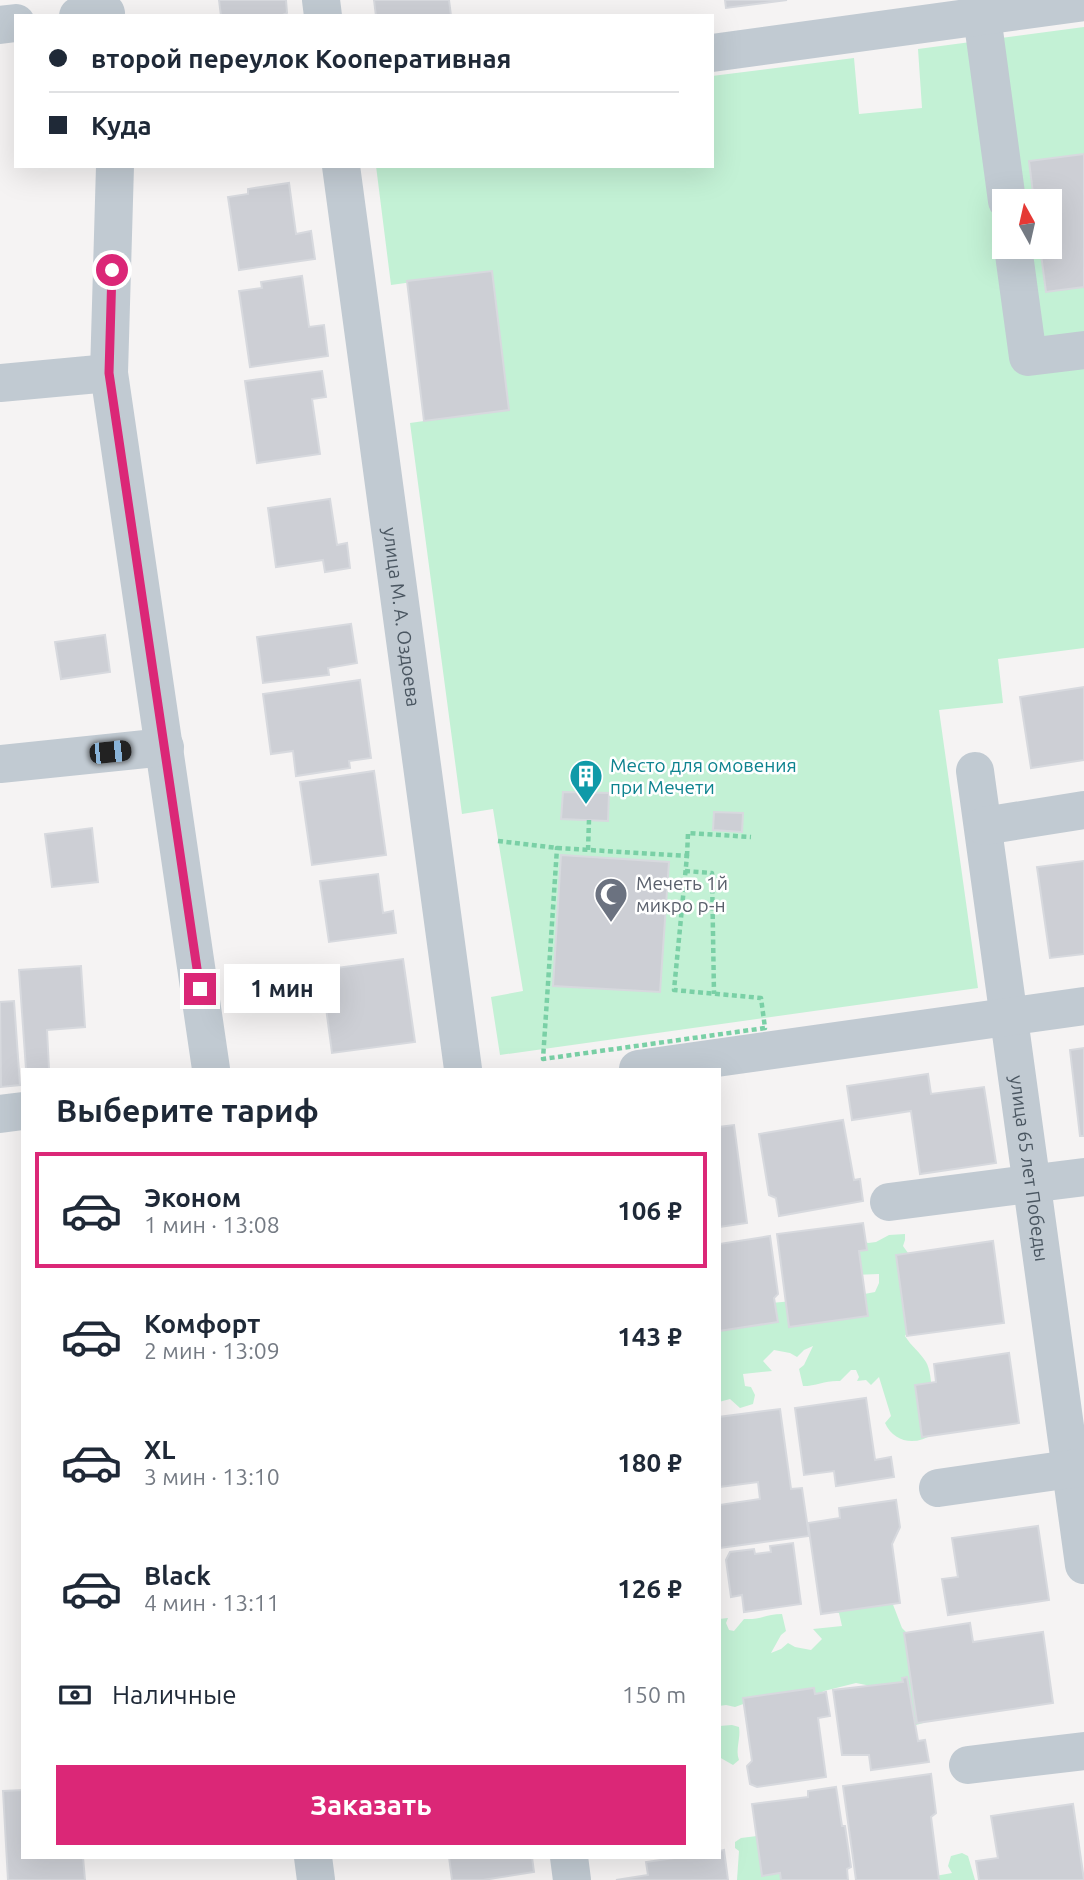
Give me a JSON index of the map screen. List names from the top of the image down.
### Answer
{
  "streets": {
    "street": ["улица М. А. Оздоева", "улица 65 лет Победы"]
  },
  "places": {
    "building": ["Место для омовения при Мечети"],
    "mosque": ["Мечеть 1й микро р-н"]
  },
  "north": "top",
  "page": {
    "banner": ["второй переулок Кооперативная", "Куда"],
    "bubble": "1 мин",
    "heading": "Выберите тариф",
    "list": [
      {
        "name": "Эконом",
        "note": "1 мин · 13:08",
        "value": "106 ₽"
      },
      {
        "name": "Комфорт",
        "note": "2 мин · 13:09",
        "value": "143 ₽"
      },
      {
        "name": "XL",
        "note": "3 мин · 13:10",
        "value": "180 ₽"
      },
      {
        "name": "Black",
        "note": "4 мин · 13:11",
        "value": "126 ₽"
      }
    ],
    "pay": ["Наличные", "150 m"],
    "buttons": "Заказать"
  }
}
